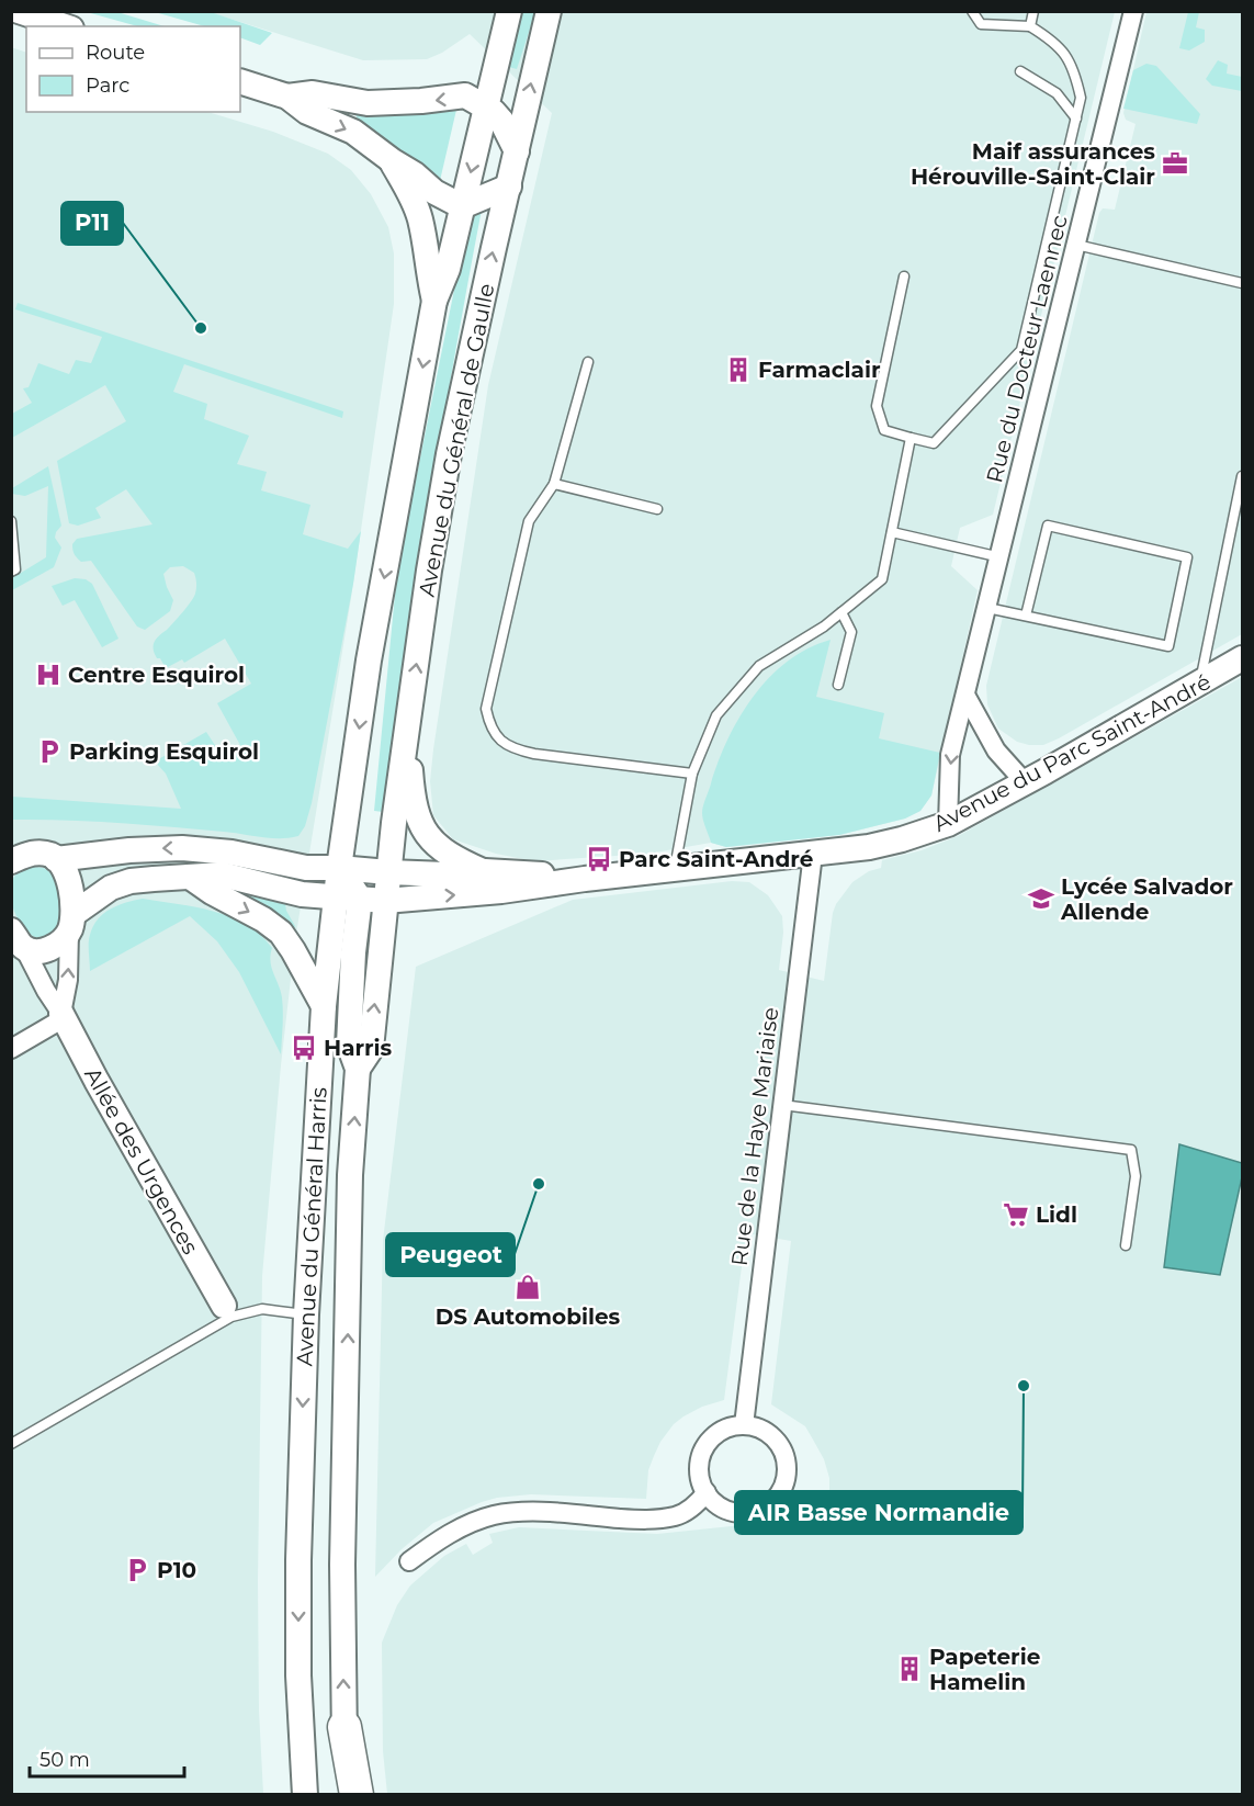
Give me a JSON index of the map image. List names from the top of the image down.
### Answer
{
  "streets": {
    "main road": [
      "Avenue du Général de Gaulle",
      "Avenue du Parc Saint-André",
      "Allée des Urgences",
      "Avenue du Général Harris"
    ],
    "street": ["Rue du Docteur Laennec", "Rue de la Haye Mariaise"]
  },
  "crossings": [
    ["Rue du Docteur Laennec", "Avenue du Parc Saint-André"],
    ["Avenue du Général de Gaulle", "Avenue du Général Harris"],
    ["Avenue du Parc Saint-André", "Rue de la Haye Mariaise"]
  ],
  "places": {
    "office": ["Maif assurances Hérouville-Saint-Clair"],
    "other": ["P11", "Peugeot", "AIR Basse Normandie"],
    "building": ["Farmaclair", "Papeterie Hamelin"],
    "hospital": ["Centre Esquirol"],
    "parking": ["Parking Esquirol", "P10"],
    "bus stop": ["Parc Saint-André", "Harris"],
    "school or university": ["Lycée Salvador Allende"],
    "supermarket": ["Lidl"],
    "shop": ["DS Automobiles"]
  },
  "legend": ["Route", "Parc"],
  "scale_bar": "50 m"
}
